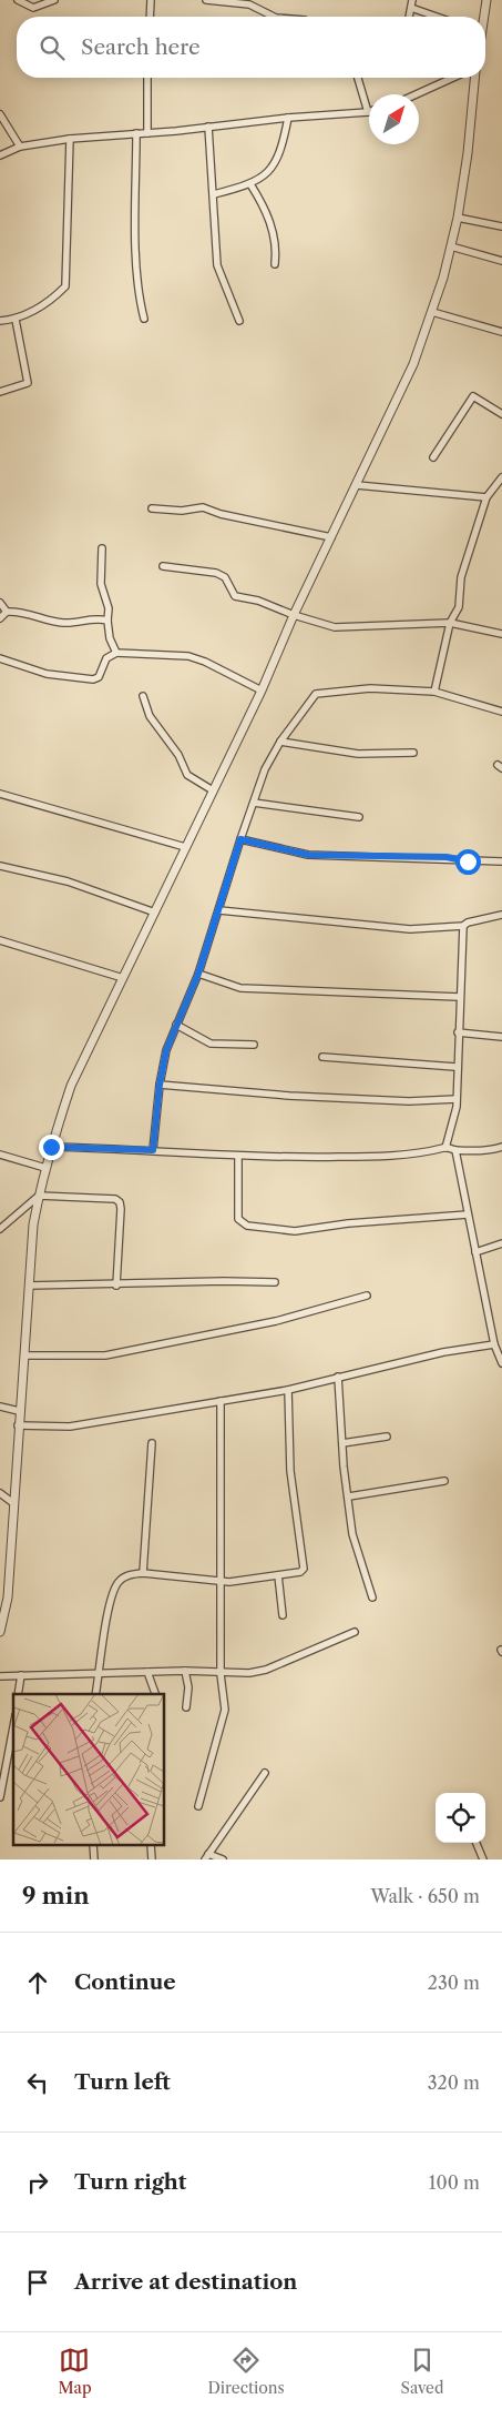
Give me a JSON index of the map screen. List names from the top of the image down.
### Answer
{
  "north": "top right",
  "page": {
    "search": "Search here",
    "heading": ["9 min", "Walk · 650 m"],
    "list": [
      ["Continue", "230 m"],
      ["Turn left", "320 m"],
      ["Turn right", "100 m"],
      "Arrive at destination"
    ],
    "nav": ["Map", "Directions", "Saved"]
  }
}
